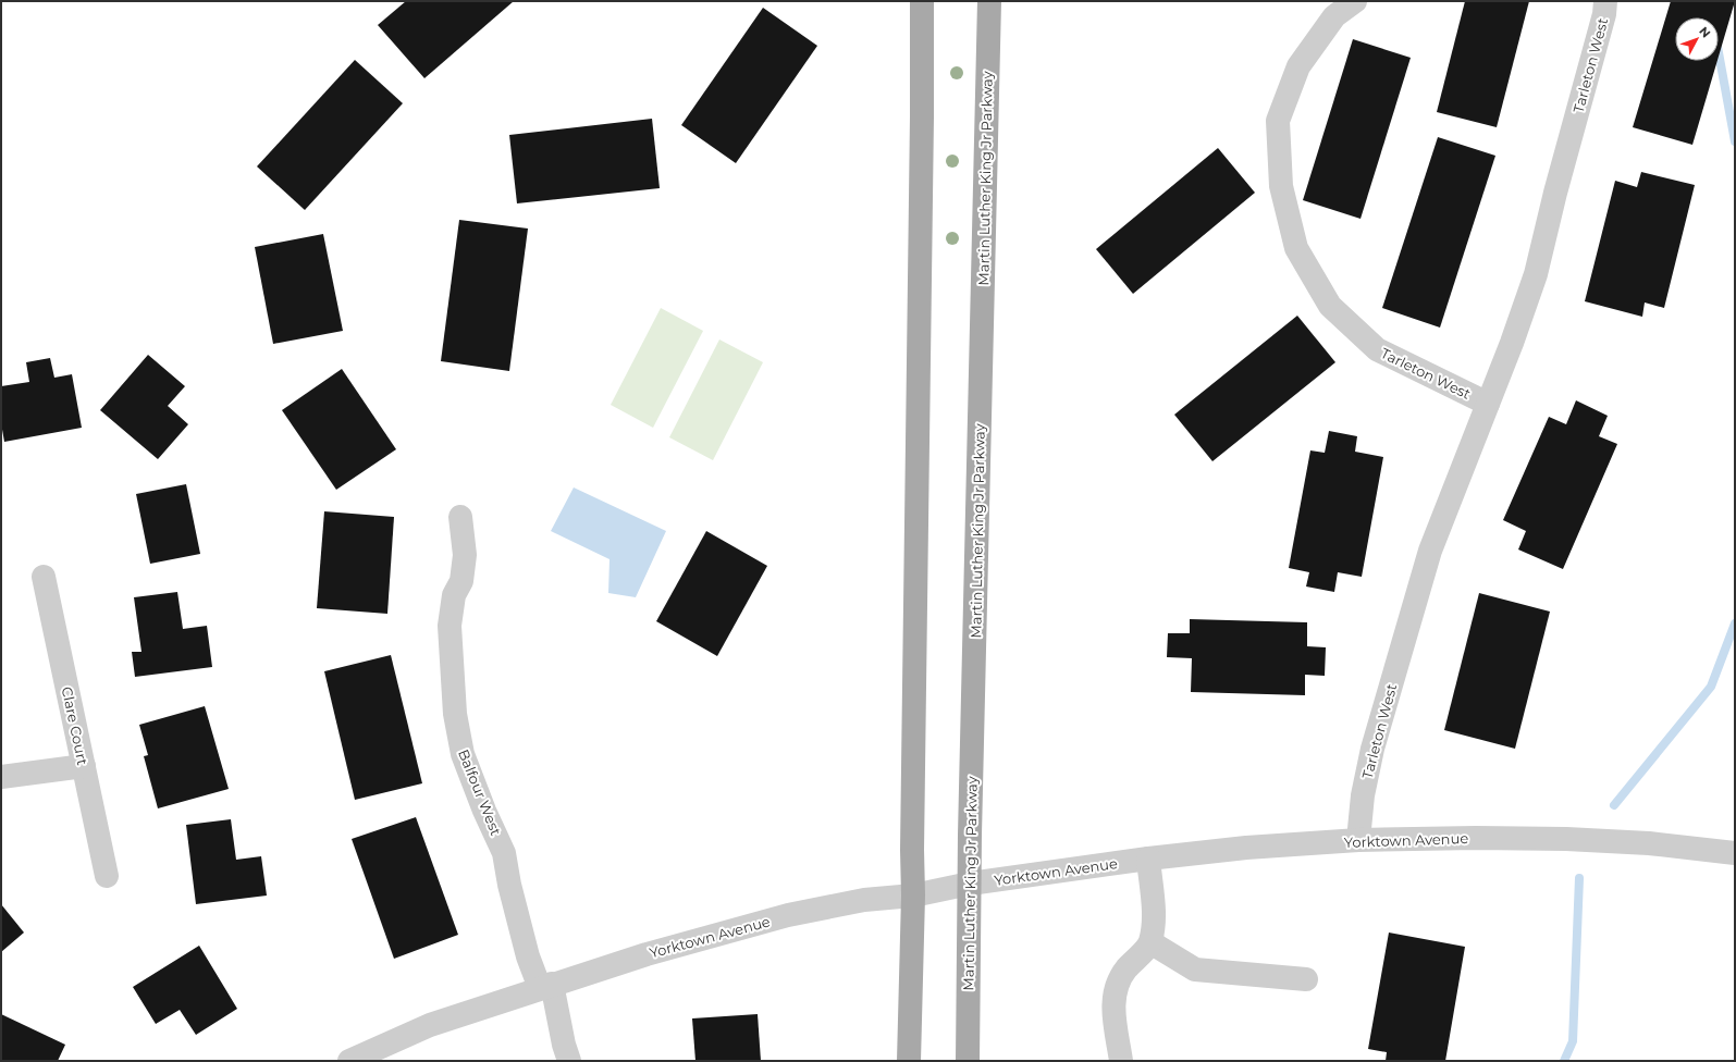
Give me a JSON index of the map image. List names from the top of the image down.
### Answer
{
  "streets": {
    "main road": ["Martin Luther King Jr Parkway"],
    "street": [
      "Tarleton West",
      "Clare Court",
      "Balfour West",
      "Yorktown Avenue"
    ]
  },
  "crossings": [
    ["Tarleton West", "Yorktown Avenue"],
    ["Martin Luther King Jr Parkway", "Yorktown Avenue"],
    ["Balfour West", "Yorktown Avenue"]
  ],
  "north": "top right"
}
